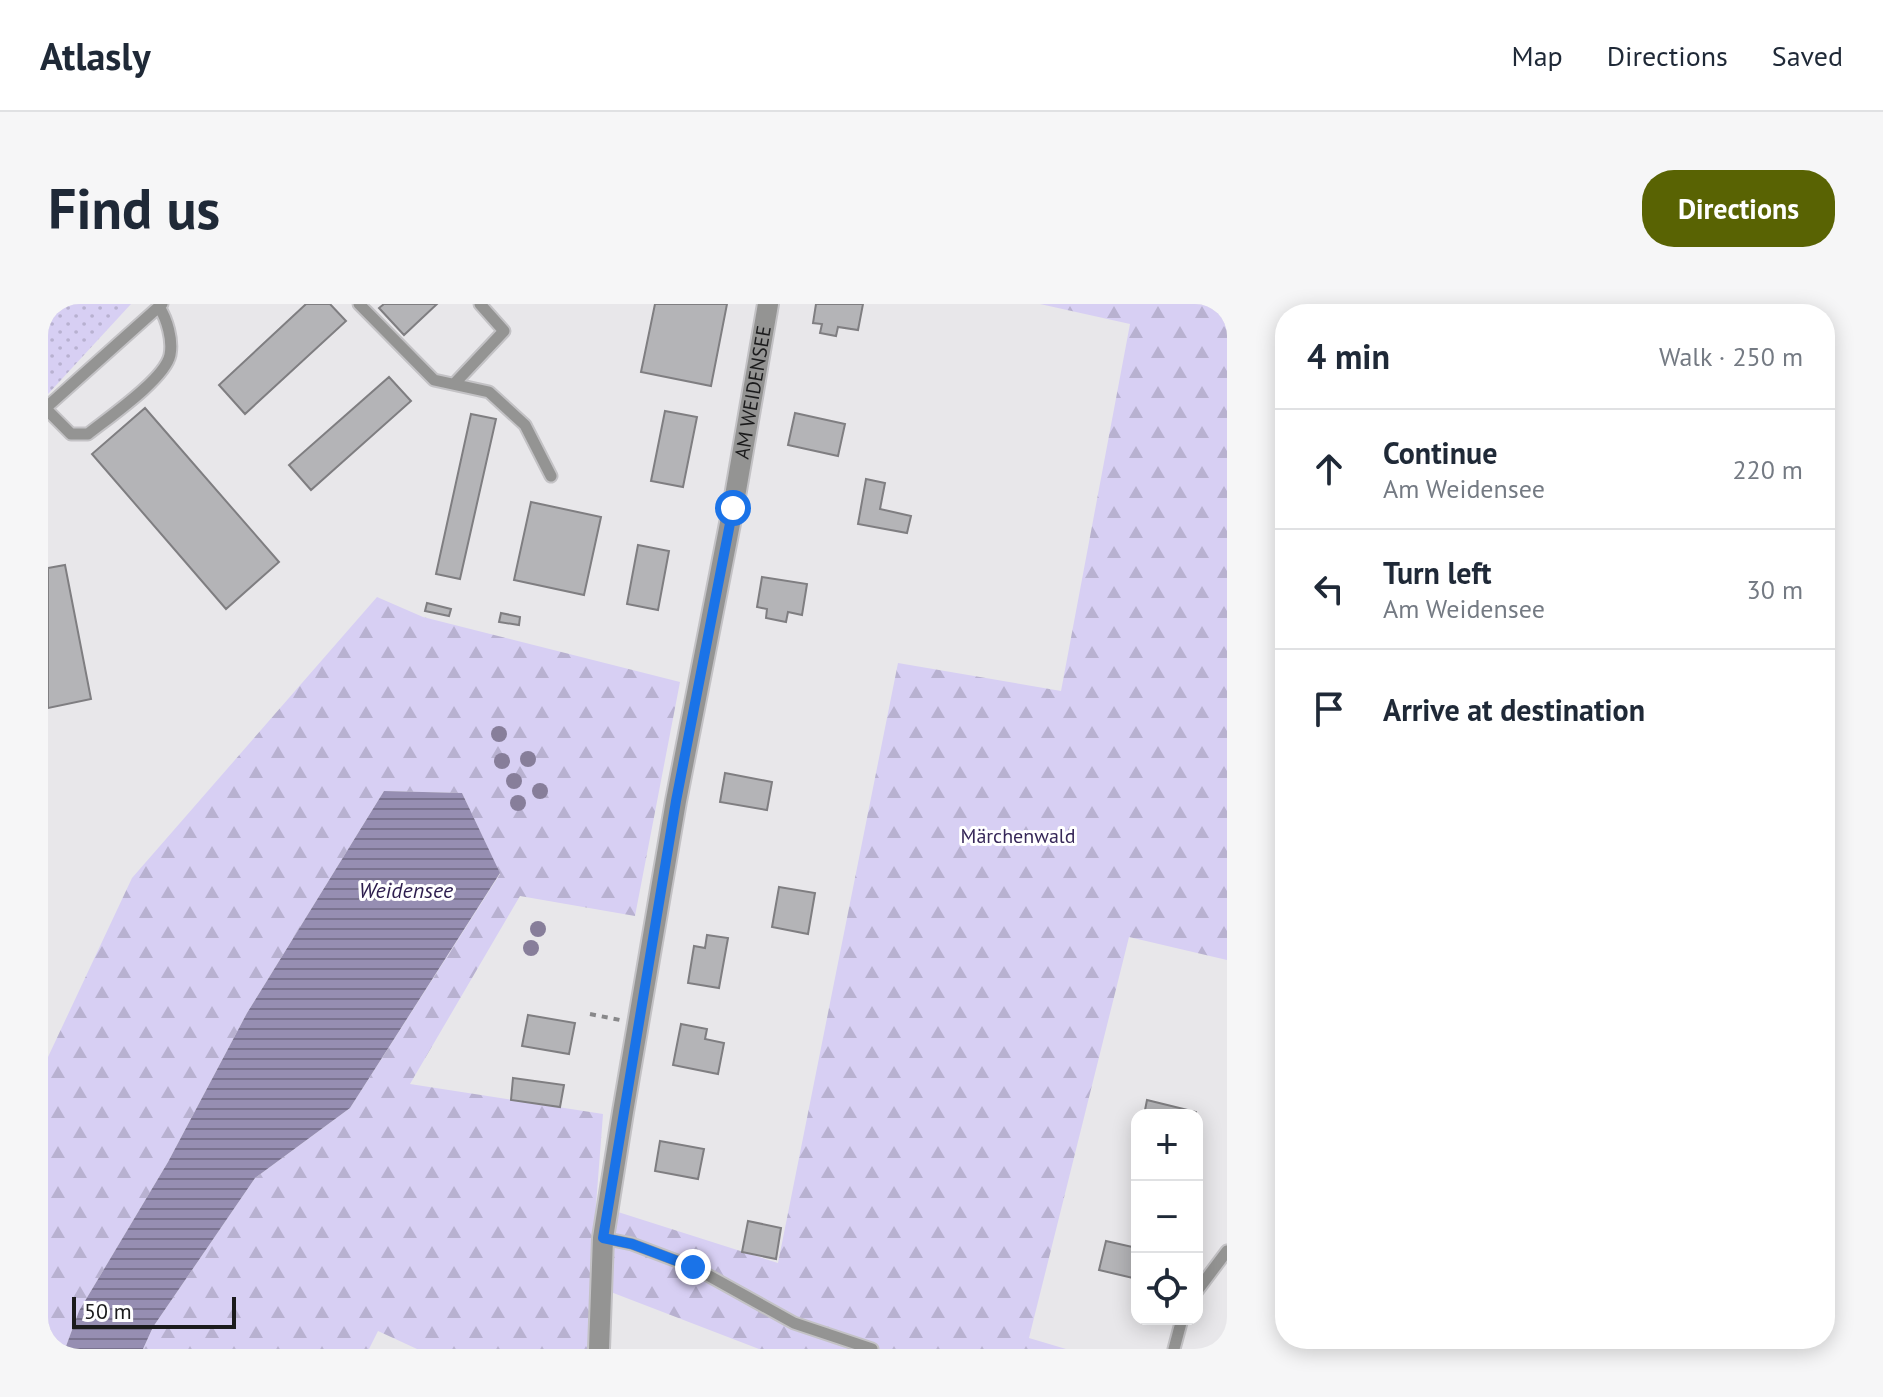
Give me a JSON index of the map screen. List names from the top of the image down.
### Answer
{
  "streets": {
    "street": ["AM WEIDENSEE"]
  },
  "water": ["Weidensee"],
  "parks": ["Märchenwald"],
  "scale_bar": "50 m",
  "page": {
    "header": "Atlasly",
    "nav": ["Map", "Directions", "Saved"],
    "buttons": "Directions",
    "title": "Find us",
    "heading": ["4 min", "Walk · 250 m"],
    "list": [
      ["Continue", "Am Weidensee", "220 m"],
      ["Turn left", "Am Weidensee", "30 m"],
      "Arrive at destination"
    ],
    "map_buttons": ["+", "−"],
    "scale": "50 m"
  }
}
